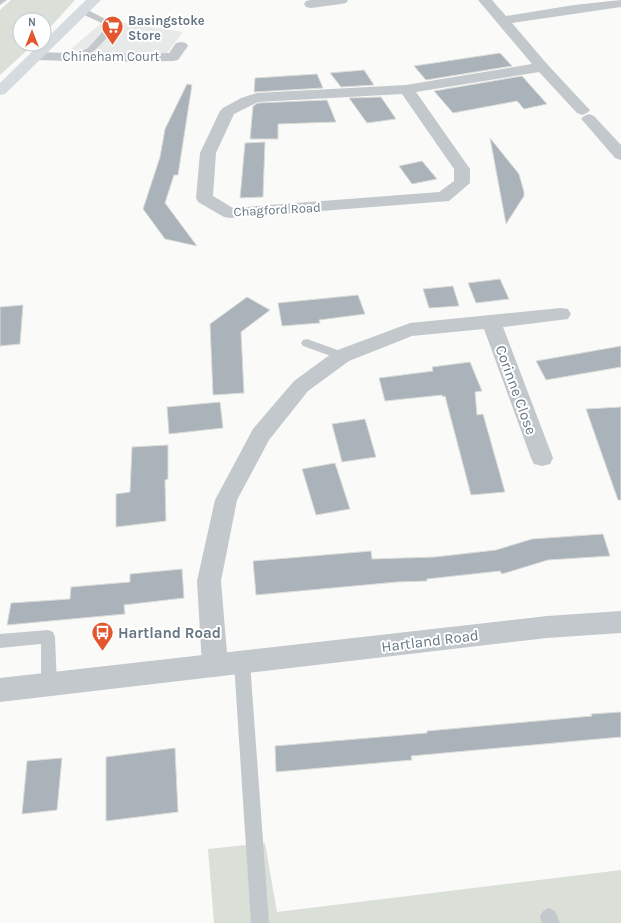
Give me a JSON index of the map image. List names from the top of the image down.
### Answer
{
  "streets": {
    "street": [
      "Chineham Court",
      "Chagford Road",
      "Corinne Close",
      "Hartland Road"
    ]
  },
  "crossings": [
    ["Corinne Close", "Hartland Road"]
  ],
  "places": {
    "supermarket": ["Basingstoke Store"],
    "bus stop": ["Hartland Road"]
  },
  "north": "top"
}
